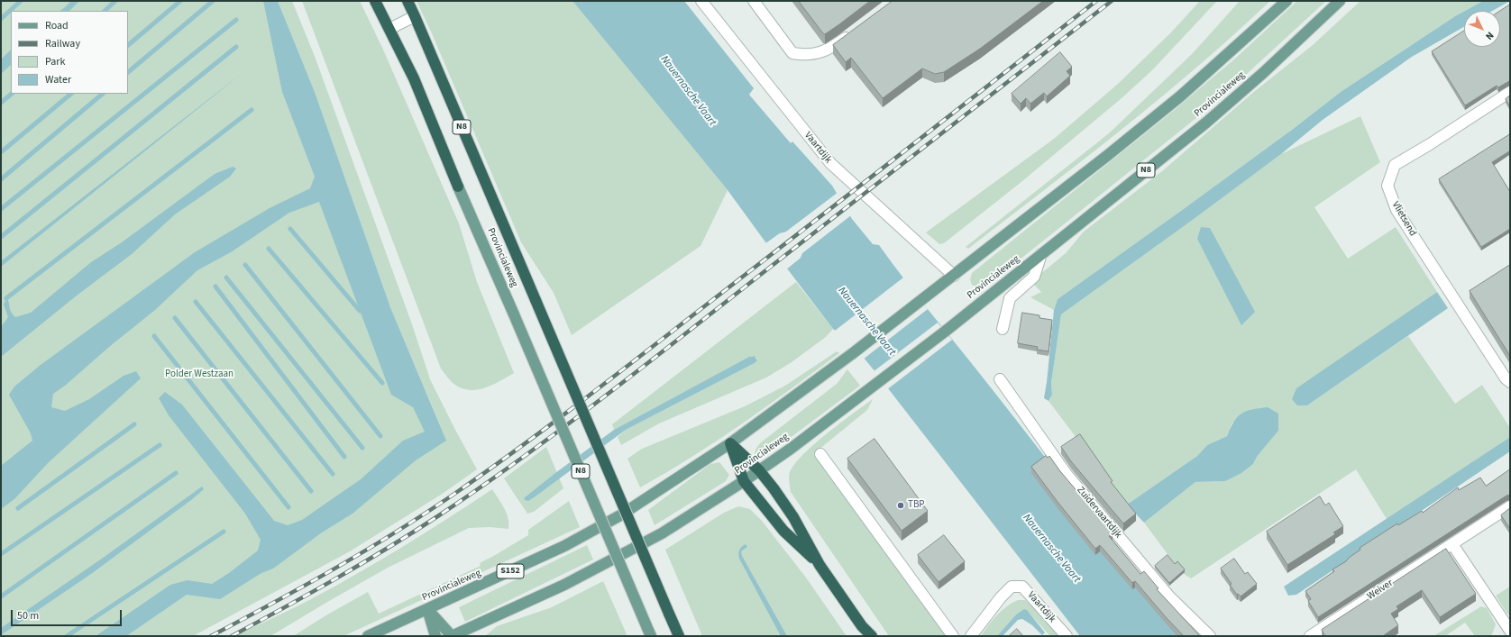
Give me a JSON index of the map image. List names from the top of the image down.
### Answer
{
  "streets": {
    "highway": ["Provincialeweg", "N8"],
    "main road": ["S152"],
    "street": [
      "Vaartdijk",
      "Vlietsend",
      "Zuidervaartdijk",
      "Weiver"
    ]
  },
  "crossings": [
    ["Provincialeweg", "N8"],
    ["Provincialeweg", "Vaartdijk"]
  ],
  "water": ["Nauernasche Vaart"],
  "parks": ["Polder Westzaan"],
  "places": ["TBP"],
  "legend": [
    "Road",
    "Railway",
    "Park",
    "Water"
  ],
  "scale_bar": "50 m",
  "north": "bottom right"
}
